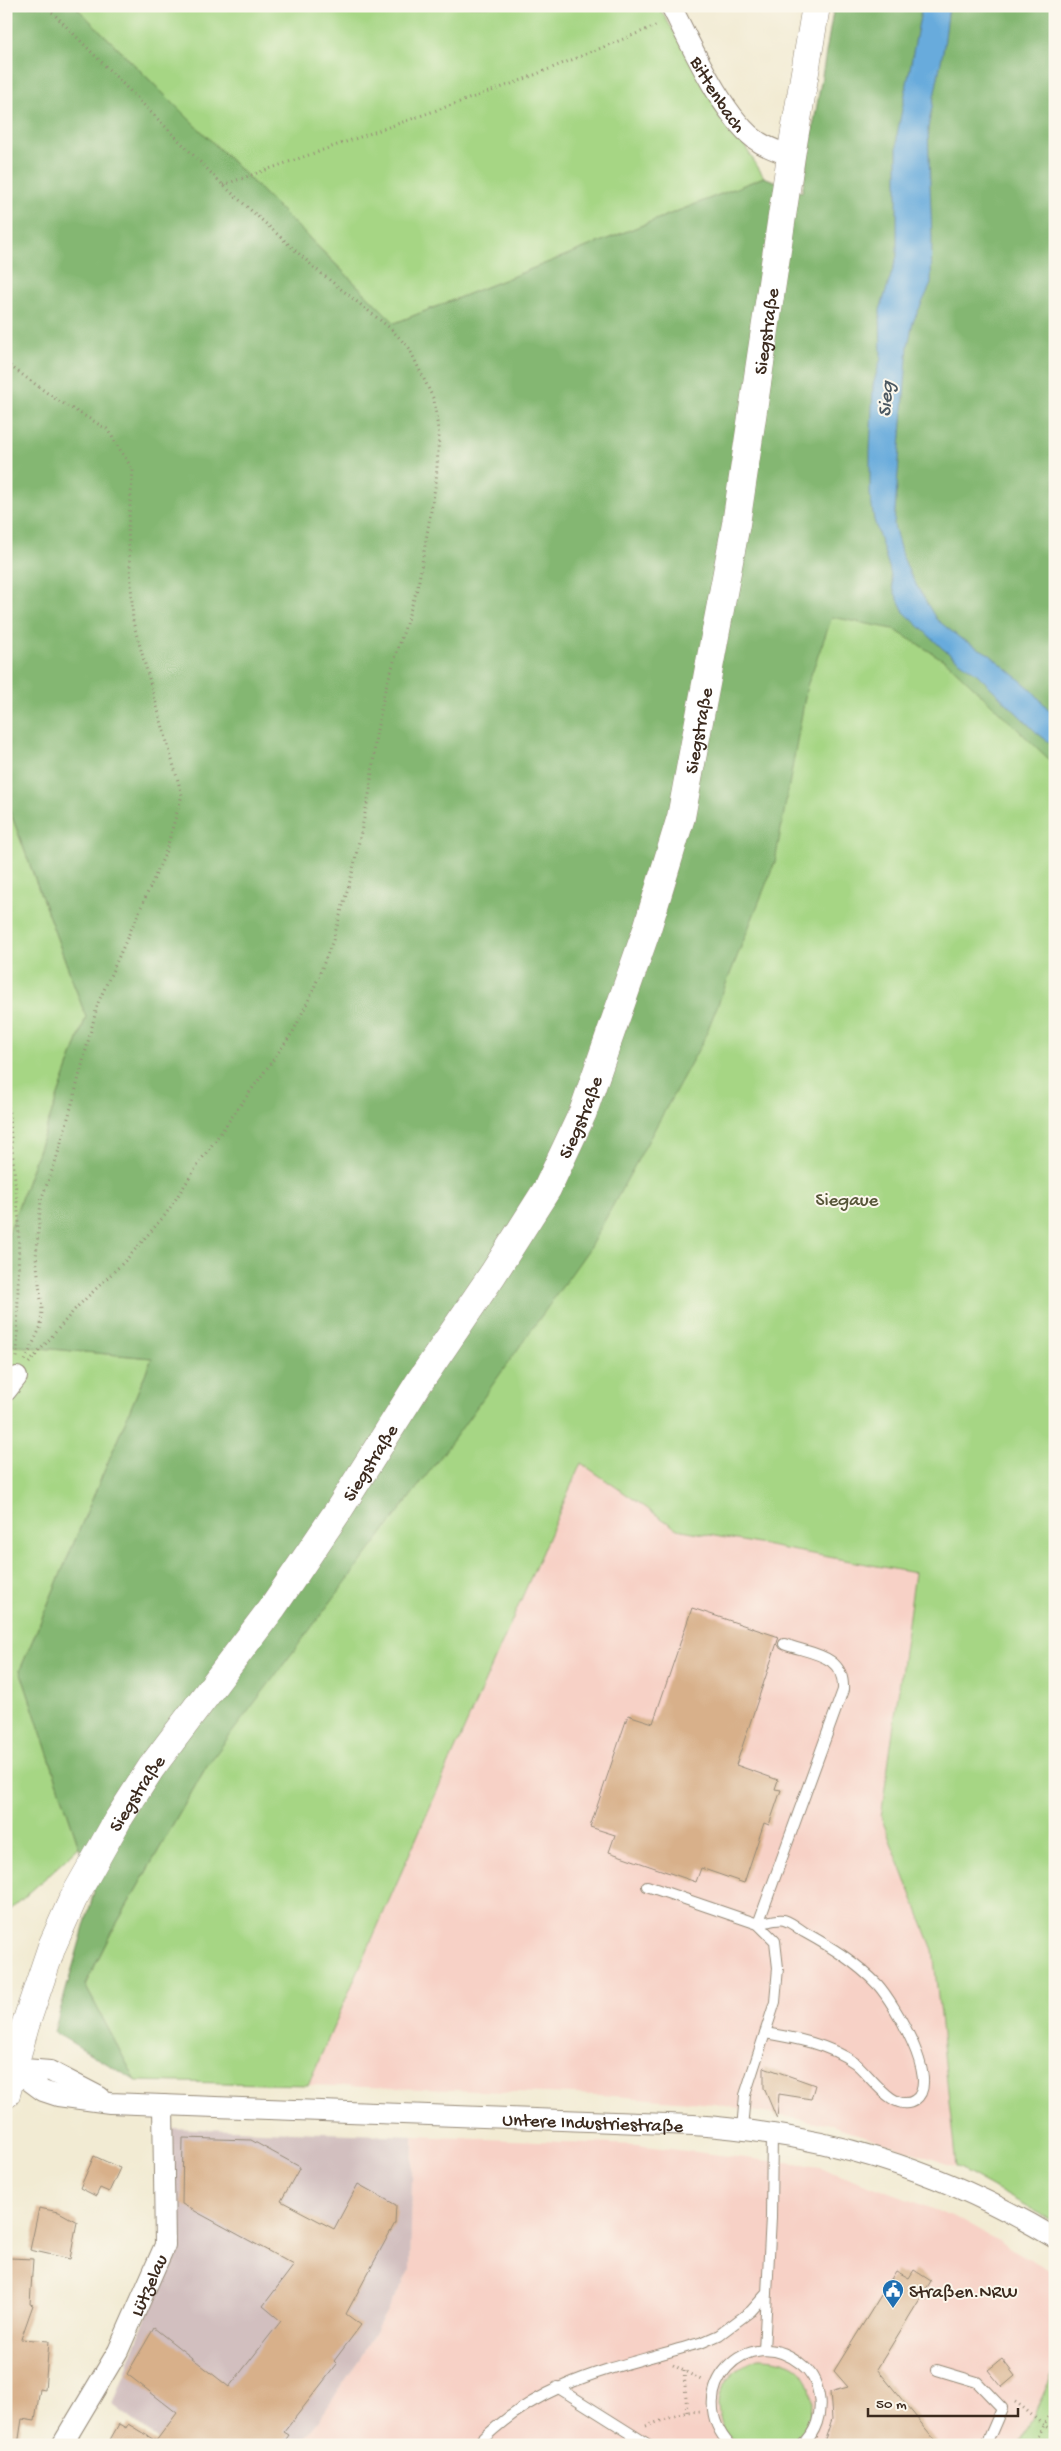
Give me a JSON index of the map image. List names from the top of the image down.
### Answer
{
  "streets": {
    "main road": ["Siegstraße"],
    "street": ["Bittenbach", "Untere Industriestraße", "Lützelau"]
  },
  "crossings": [
    ["Bittenbach", "Siegstraße"],
    ["Siegstraße", "Untere Industriestraße"],
    ["Untere Industriestraße", "Lützelau"]
  ],
  "water": ["Sieg"],
  "parks": ["Siegaue"],
  "places": {
    "public building": ["Straßen.NRW"]
  },
  "scale_bar": "50 m"
}
